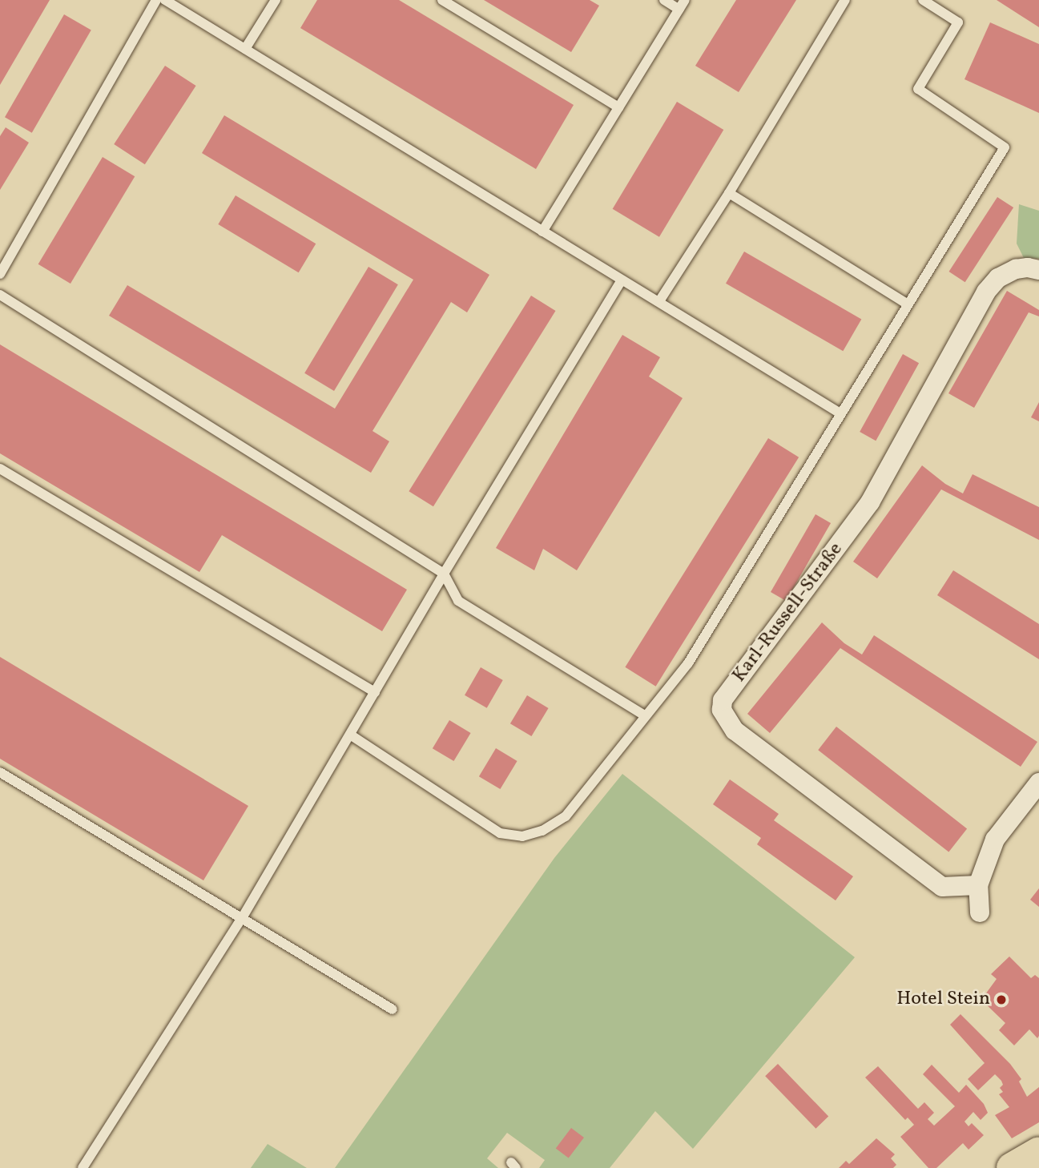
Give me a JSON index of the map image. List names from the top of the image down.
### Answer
{
  "streets": {
    "street": ["Karl-Russell-Straße"]
  },
  "places": ["Hotel Stein"]
}
